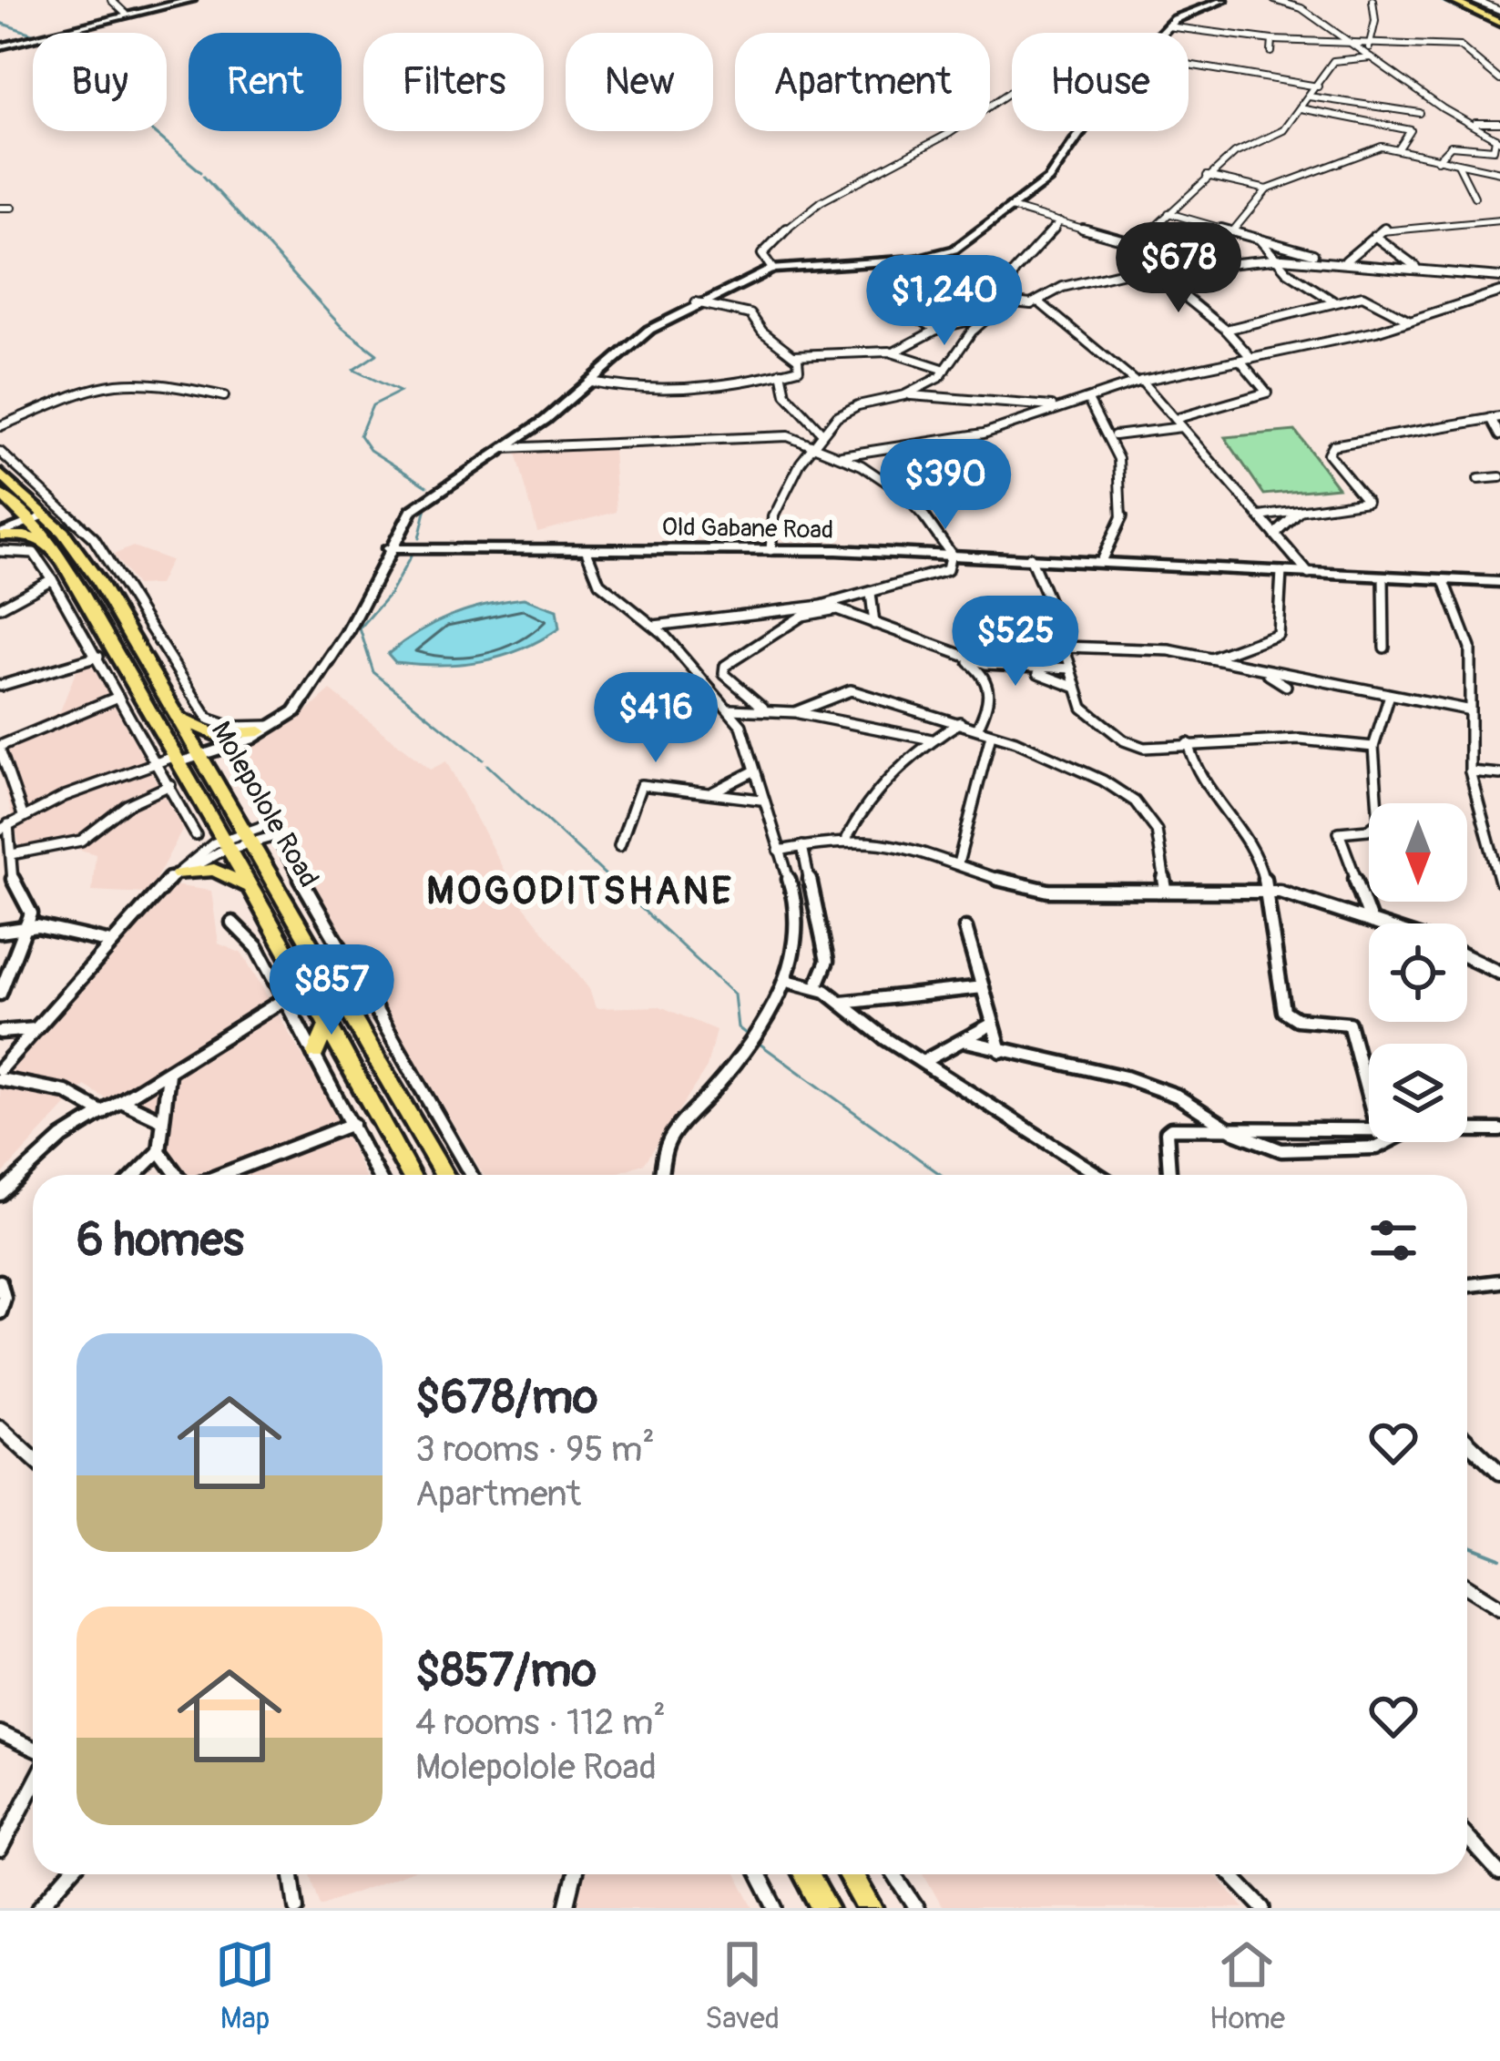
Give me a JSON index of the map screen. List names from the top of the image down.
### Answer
{
  "streets": {
    "main road": ["Molepolole Road"],
    "street": ["Old Gabane Road"]
  },
  "districts": ["MOGODITSHANE"],
  "north": "bottom",
  "page": {
    "chip": [
      "Buy",
      "Rent",
      "Filters",
      "New",
      "Apartment",
      "House"
    ],
    "price": [
      "$678",
      "$1,240",
      "$390",
      "$525",
      "$416",
      "$857"
    ],
    "heading": "6 homes",
    "list": [
      {
        "name": "$678/mo",
        "note": "3 rooms · 95 m² · Apartment"
      },
      {
        "name": "$857/mo",
        "note": "4 rooms · 112 m² · Molepolole Road"
      }
    ],
    "tabs": ["Map", "Saved", "Home"]
  }
}
